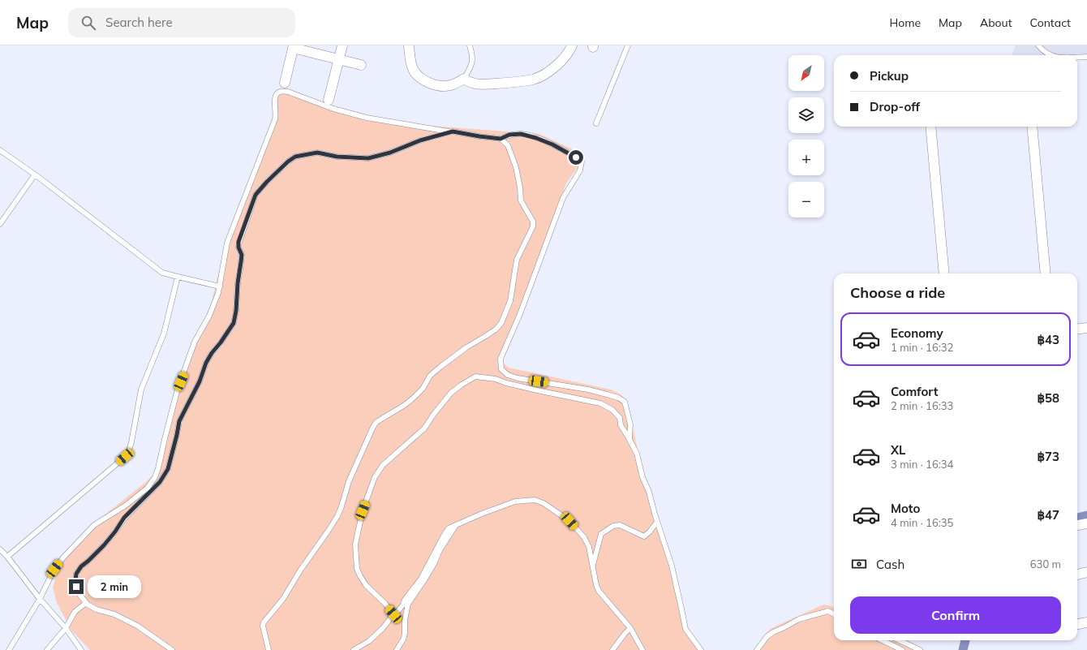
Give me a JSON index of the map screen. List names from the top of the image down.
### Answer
{
  "north": "bottom left",
  "page": {
    "header": "Map",
    "search": "Search here",
    "nav": [
      "Home",
      "Map",
      "About",
      "Contact"
    ],
    "map_buttons": ["+", "−"],
    "banner": ["Pickup", "Drop-off"],
    "heading": "Choose a ride",
    "list": [
      {
        "name": "Economy",
        "note": "1 min · 16:32",
        "value": "฿43"
      },
      {
        "name": "Comfort",
        "note": "2 min · 16:33",
        "value": "฿58"
      },
      {
        "name": "XL",
        "note": "3 min · 16:34",
        "value": "฿73"
      },
      {
        "name": "Moto",
        "note": "4 min · 16:35",
        "value": "฿47"
      }
    ],
    "pay": ["Cash", "630 m"],
    "bubble": "2 min",
    "buttons": "Confirm"
  }
}
